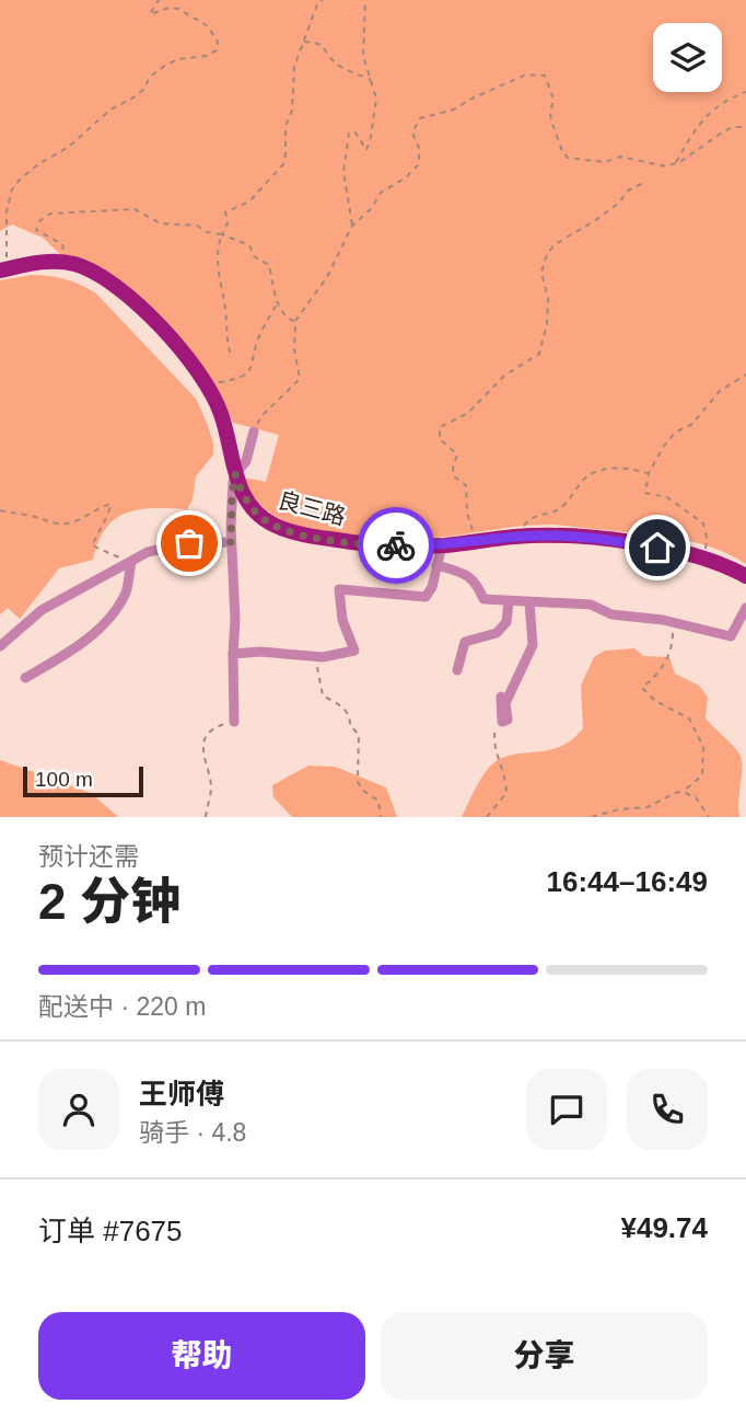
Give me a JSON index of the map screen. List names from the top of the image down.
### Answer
{
  "streets": {
    "main road": ["良三路"]
  },
  "scale_bar": "100 m",
  "page": {
    "scale": "100 m",
    "heading": ["2 分钟", "预计还需", "16:44–16:49"],
    "panel": [
      "王师傅",
      "骑手 · 4.8",
      "订单 #7675",
      "¥49.74"
    ],
    "bar": "配送中 · 220 m",
    "buttons": ["帮助", "分享"]
  }
}
